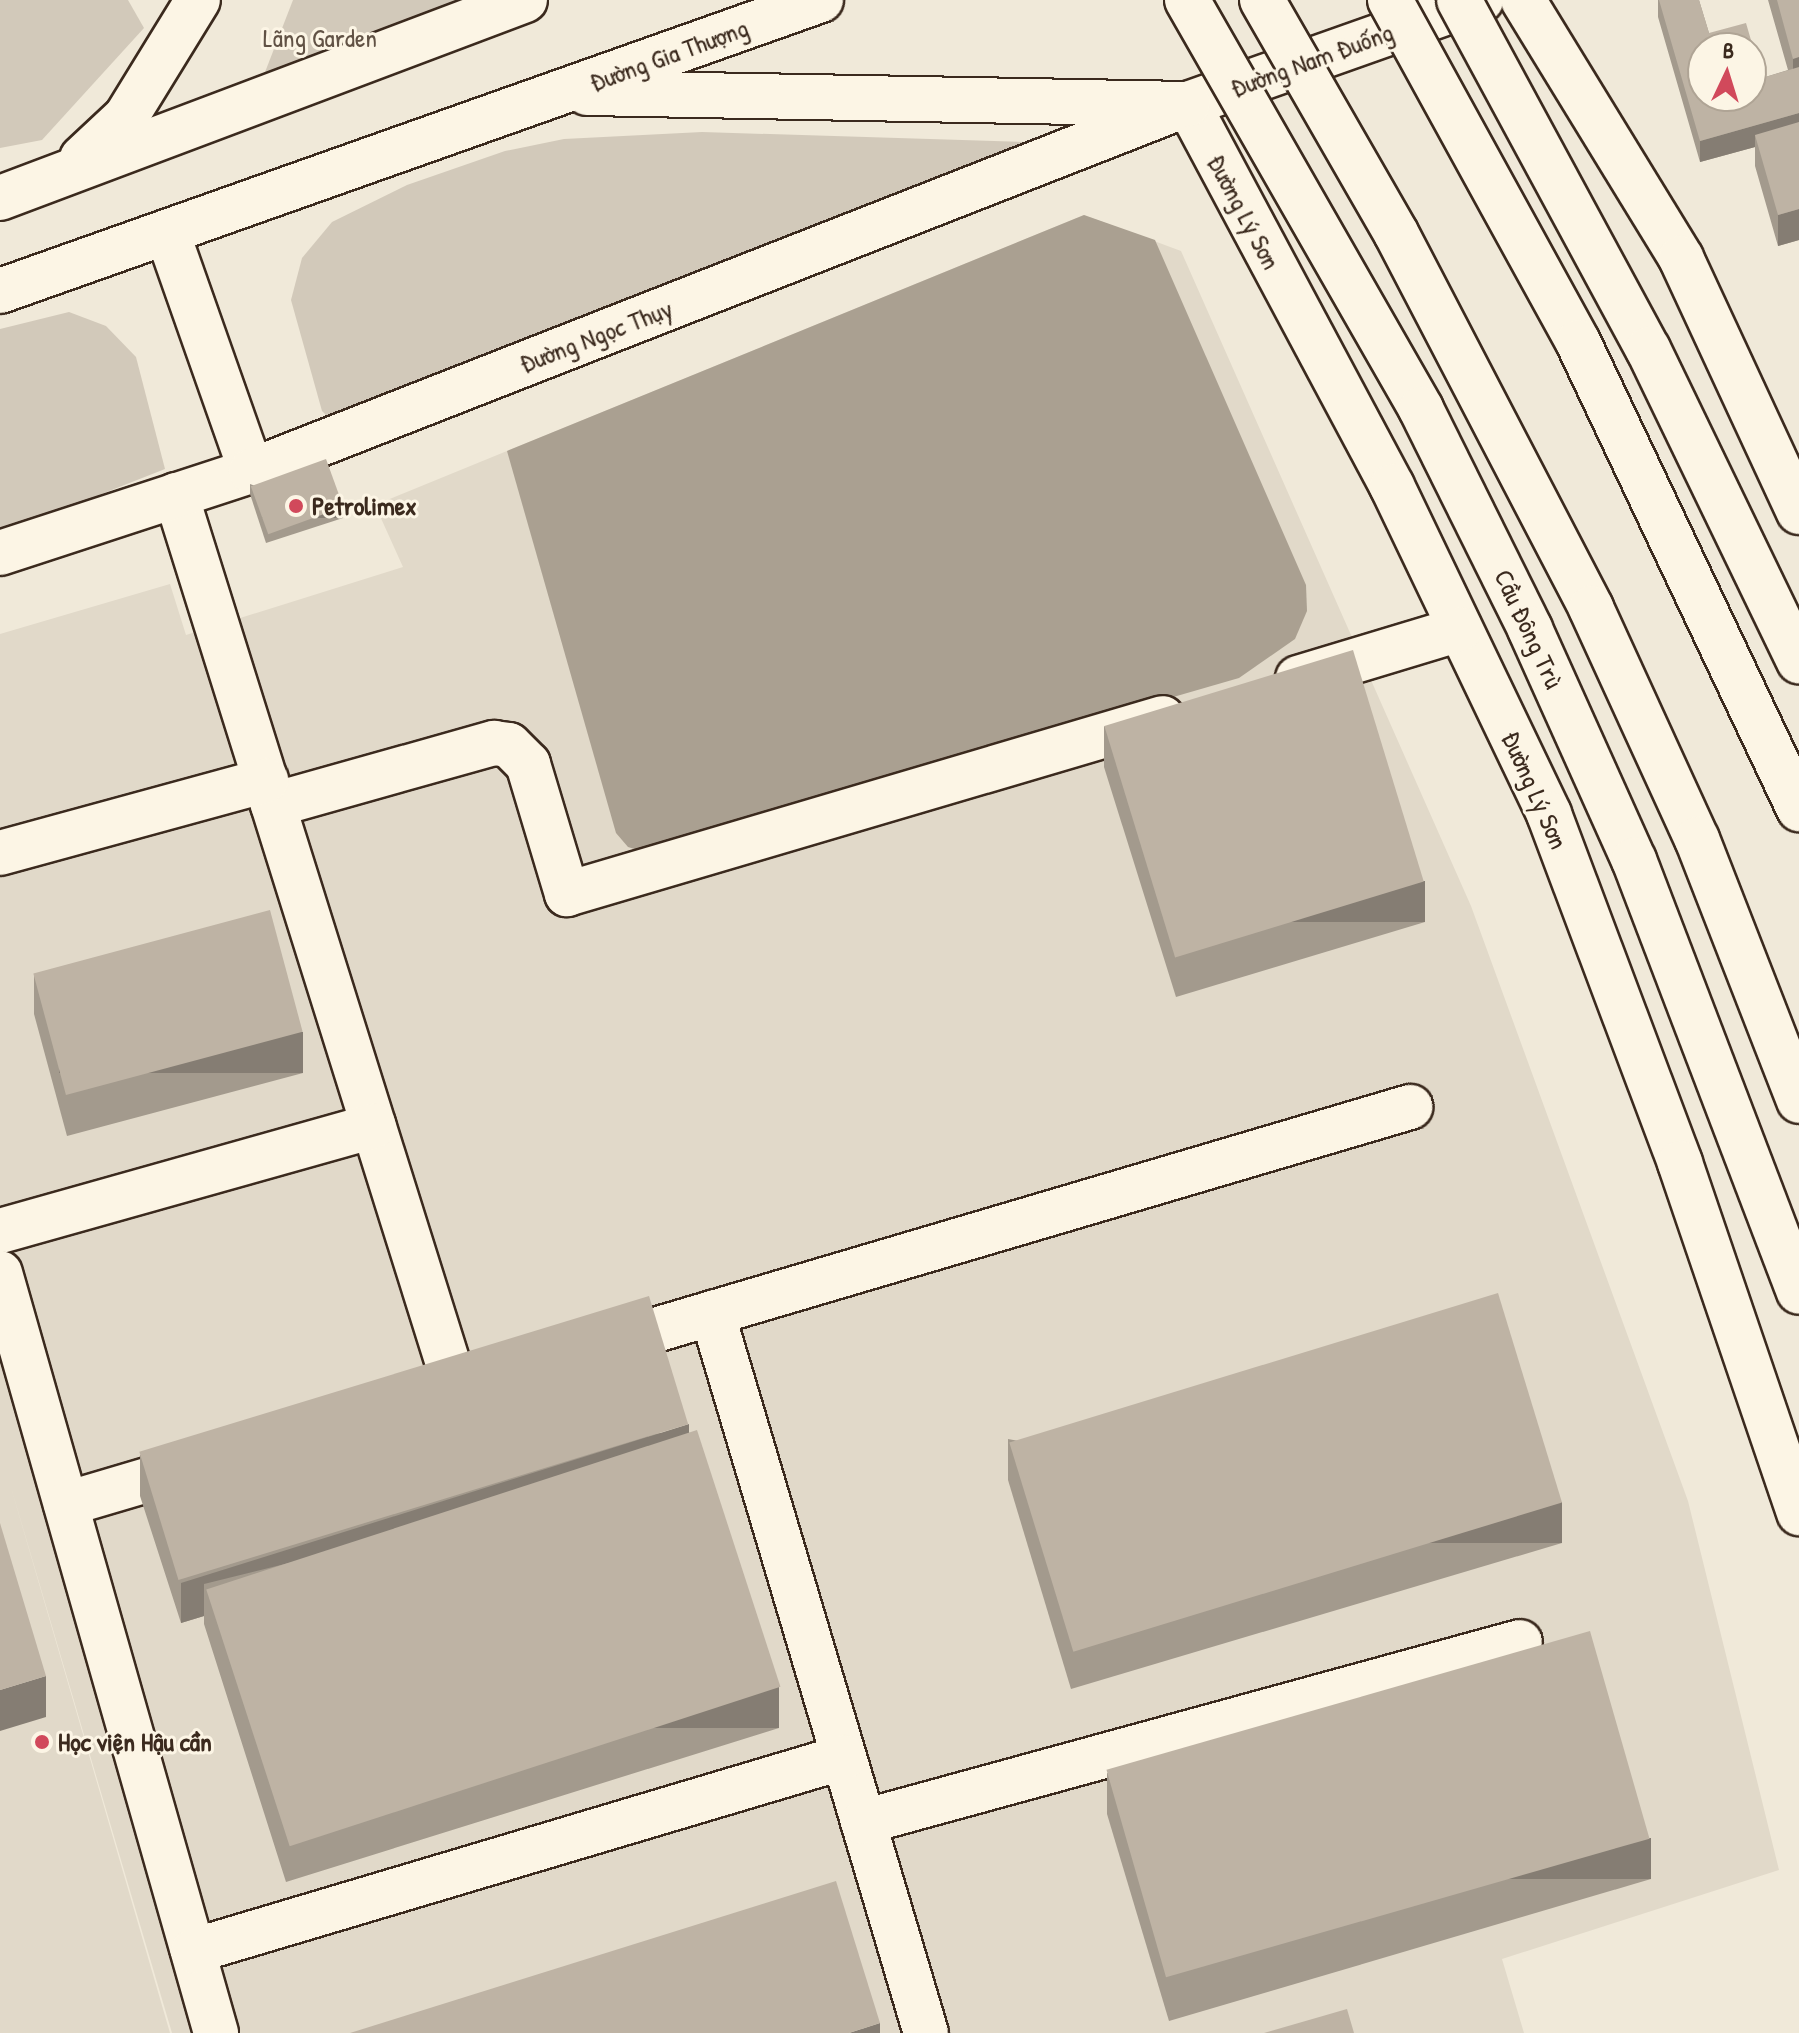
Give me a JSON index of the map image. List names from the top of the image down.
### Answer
{
  "streets": {
    "main road": [
      "Đường Gia Thượng",
      "Đường Nam Đuống",
      "Đường Lý Sơn",
      "Đường Ngọc Thụy",
      "Cầu Đông Trù"
    ]
  },
  "crossings": [
    ["Đường Nam Đuống", "Đường Lý Sơn"],
    ["Đường Nam Đuống", "Đường Ngọc Thụy"],
    ["Đường Lý Sơn", "Đường Ngọc Thụy"]
  ],
  "parks": ["Lãng Garden"],
  "places": ["Petrolimex", "Học viện Hậu cần"],
  "north": "top"
}
